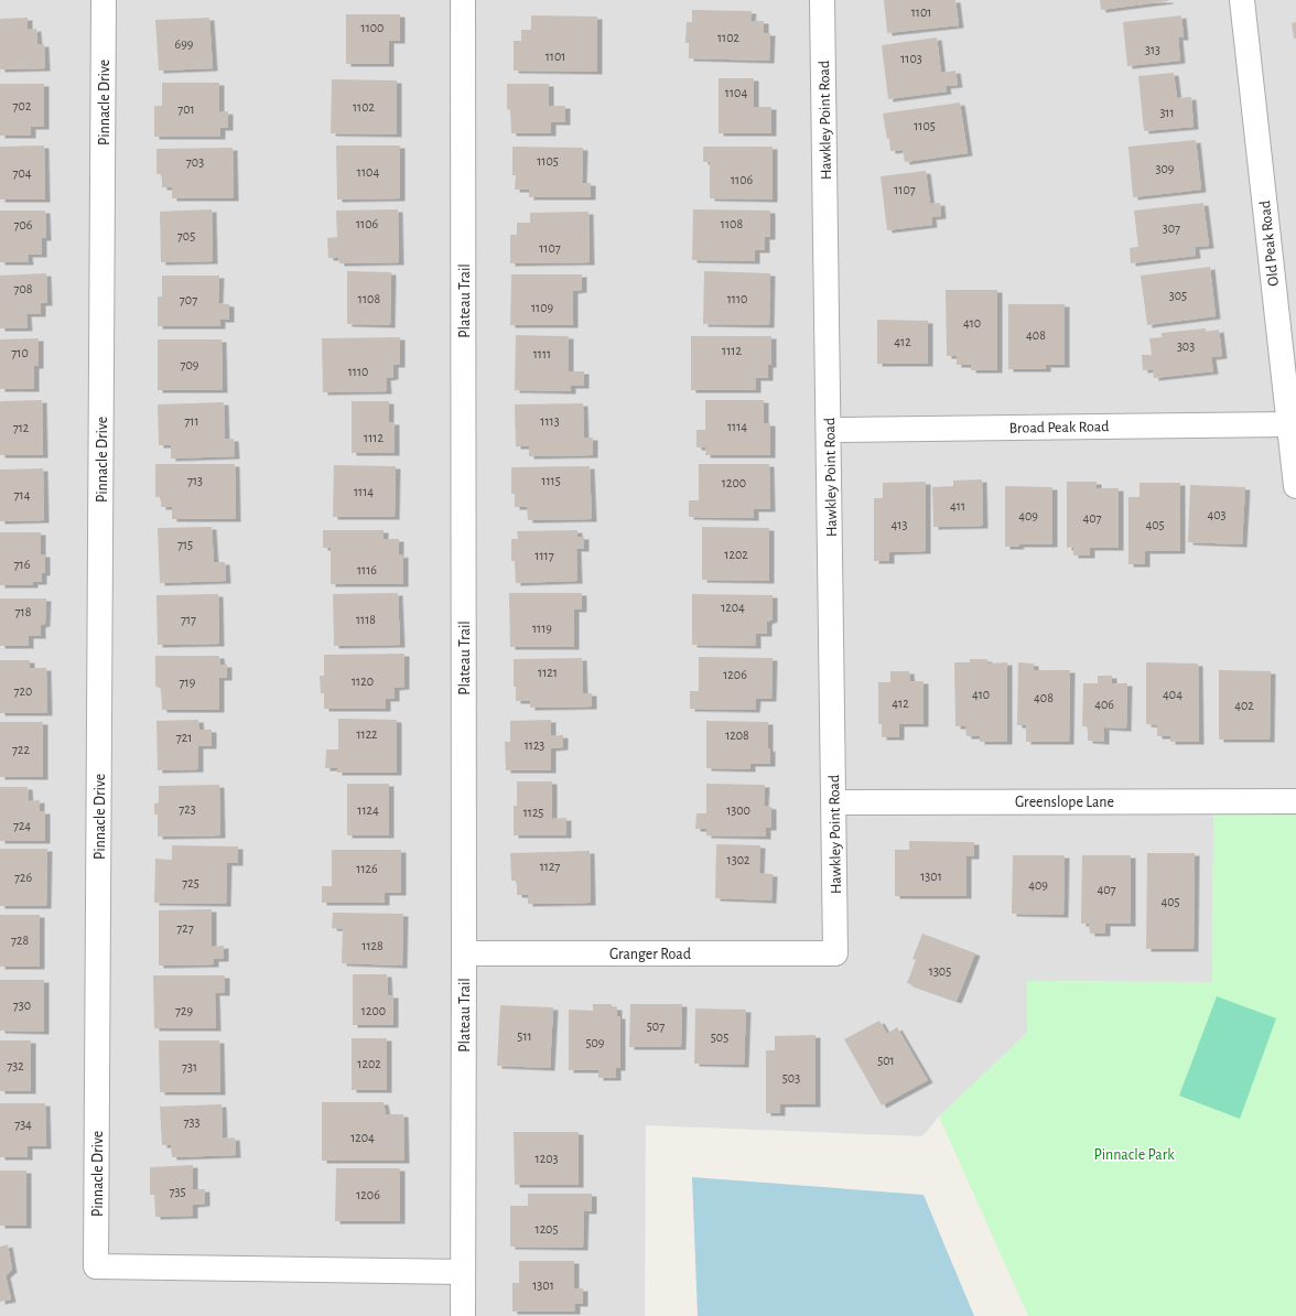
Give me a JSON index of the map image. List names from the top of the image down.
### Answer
{
  "streets": {
    "street": [
      "Pinnacle Drive",
      "Hawkley Point Road",
      "Old Peak Road",
      "Plateau Trail",
      "Broad Peak Road",
      "Greenslope Lane",
      "Granger Road"
    ]
  },
  "crossings": [
    ["Pinnacle Drive", "Plateau Trail"],
    ["Hawkley Point Road", "Broad Peak Road"],
    ["Hawkley Point Road", "Greenslope Lane"],
    ["Hawkley Point Road", "Granger Road"],
    ["Old Peak Road", "Broad Peak Road"],
    ["Plateau Trail", "Granger Road"]
  ],
  "parks": ["Pinnacle Park"],
  "house_numbers": [
    "1101",
    "1100",
    "1102",
    "699",
    "313",
    "1101",
    "1103",
    "1104",
    "702",
    "1102",
    "701",
    "311",
    "1105",
    "1105",
    "703",
    "309",
    "1104",
    "704",
    "1106",
    "1107",
    "1106",
    "1108",
    "706",
    "307",
    "705",
    "1107",
    "708",
    "305",
    "1108",
    "1110",
    "707",
    "1109",
    "410",
    "408",
    "412",
    "303",
    "1112",
    "710",
    "1111",
    "709",
    "1110",
    "711",
    "1113",
    "1114",
    "712",
    "1112",
    "713",
    "1115",
    "1200",
    "1114",
    "714",
    "411",
    "403",
    "409",
    "407",
    "413",
    "405",
    "715",
    "1202",
    "1117",
    "716",
    "1116",
    "1204",
    "718",
    "717",
    "1118",
    "1119",
    "1121",
    "1206",
    "1120",
    "719",
    "720",
    "410",
    "404",
    "408",
    "412",
    "406",
    "402",
    "1122",
    "1208",
    "721",
    "1123",
    "722",
    "723",
    "1124",
    "1300",
    "1125",
    "724",
    "1302",
    "1127",
    "1126",
    "1301",
    "726",
    "725",
    "409",
    "407",
    "405",
    "727",
    "728",
    "1128",
    "1305",
    "730",
    "729",
    "1200",
    "507",
    "511",
    "505",
    "509",
    "501",
    "1202",
    "732",
    "731",
    "503",
    "733",
    "734",
    "1204",
    "1203",
    "735",
    "1206",
    "1205",
    "1301"
  ]
}
